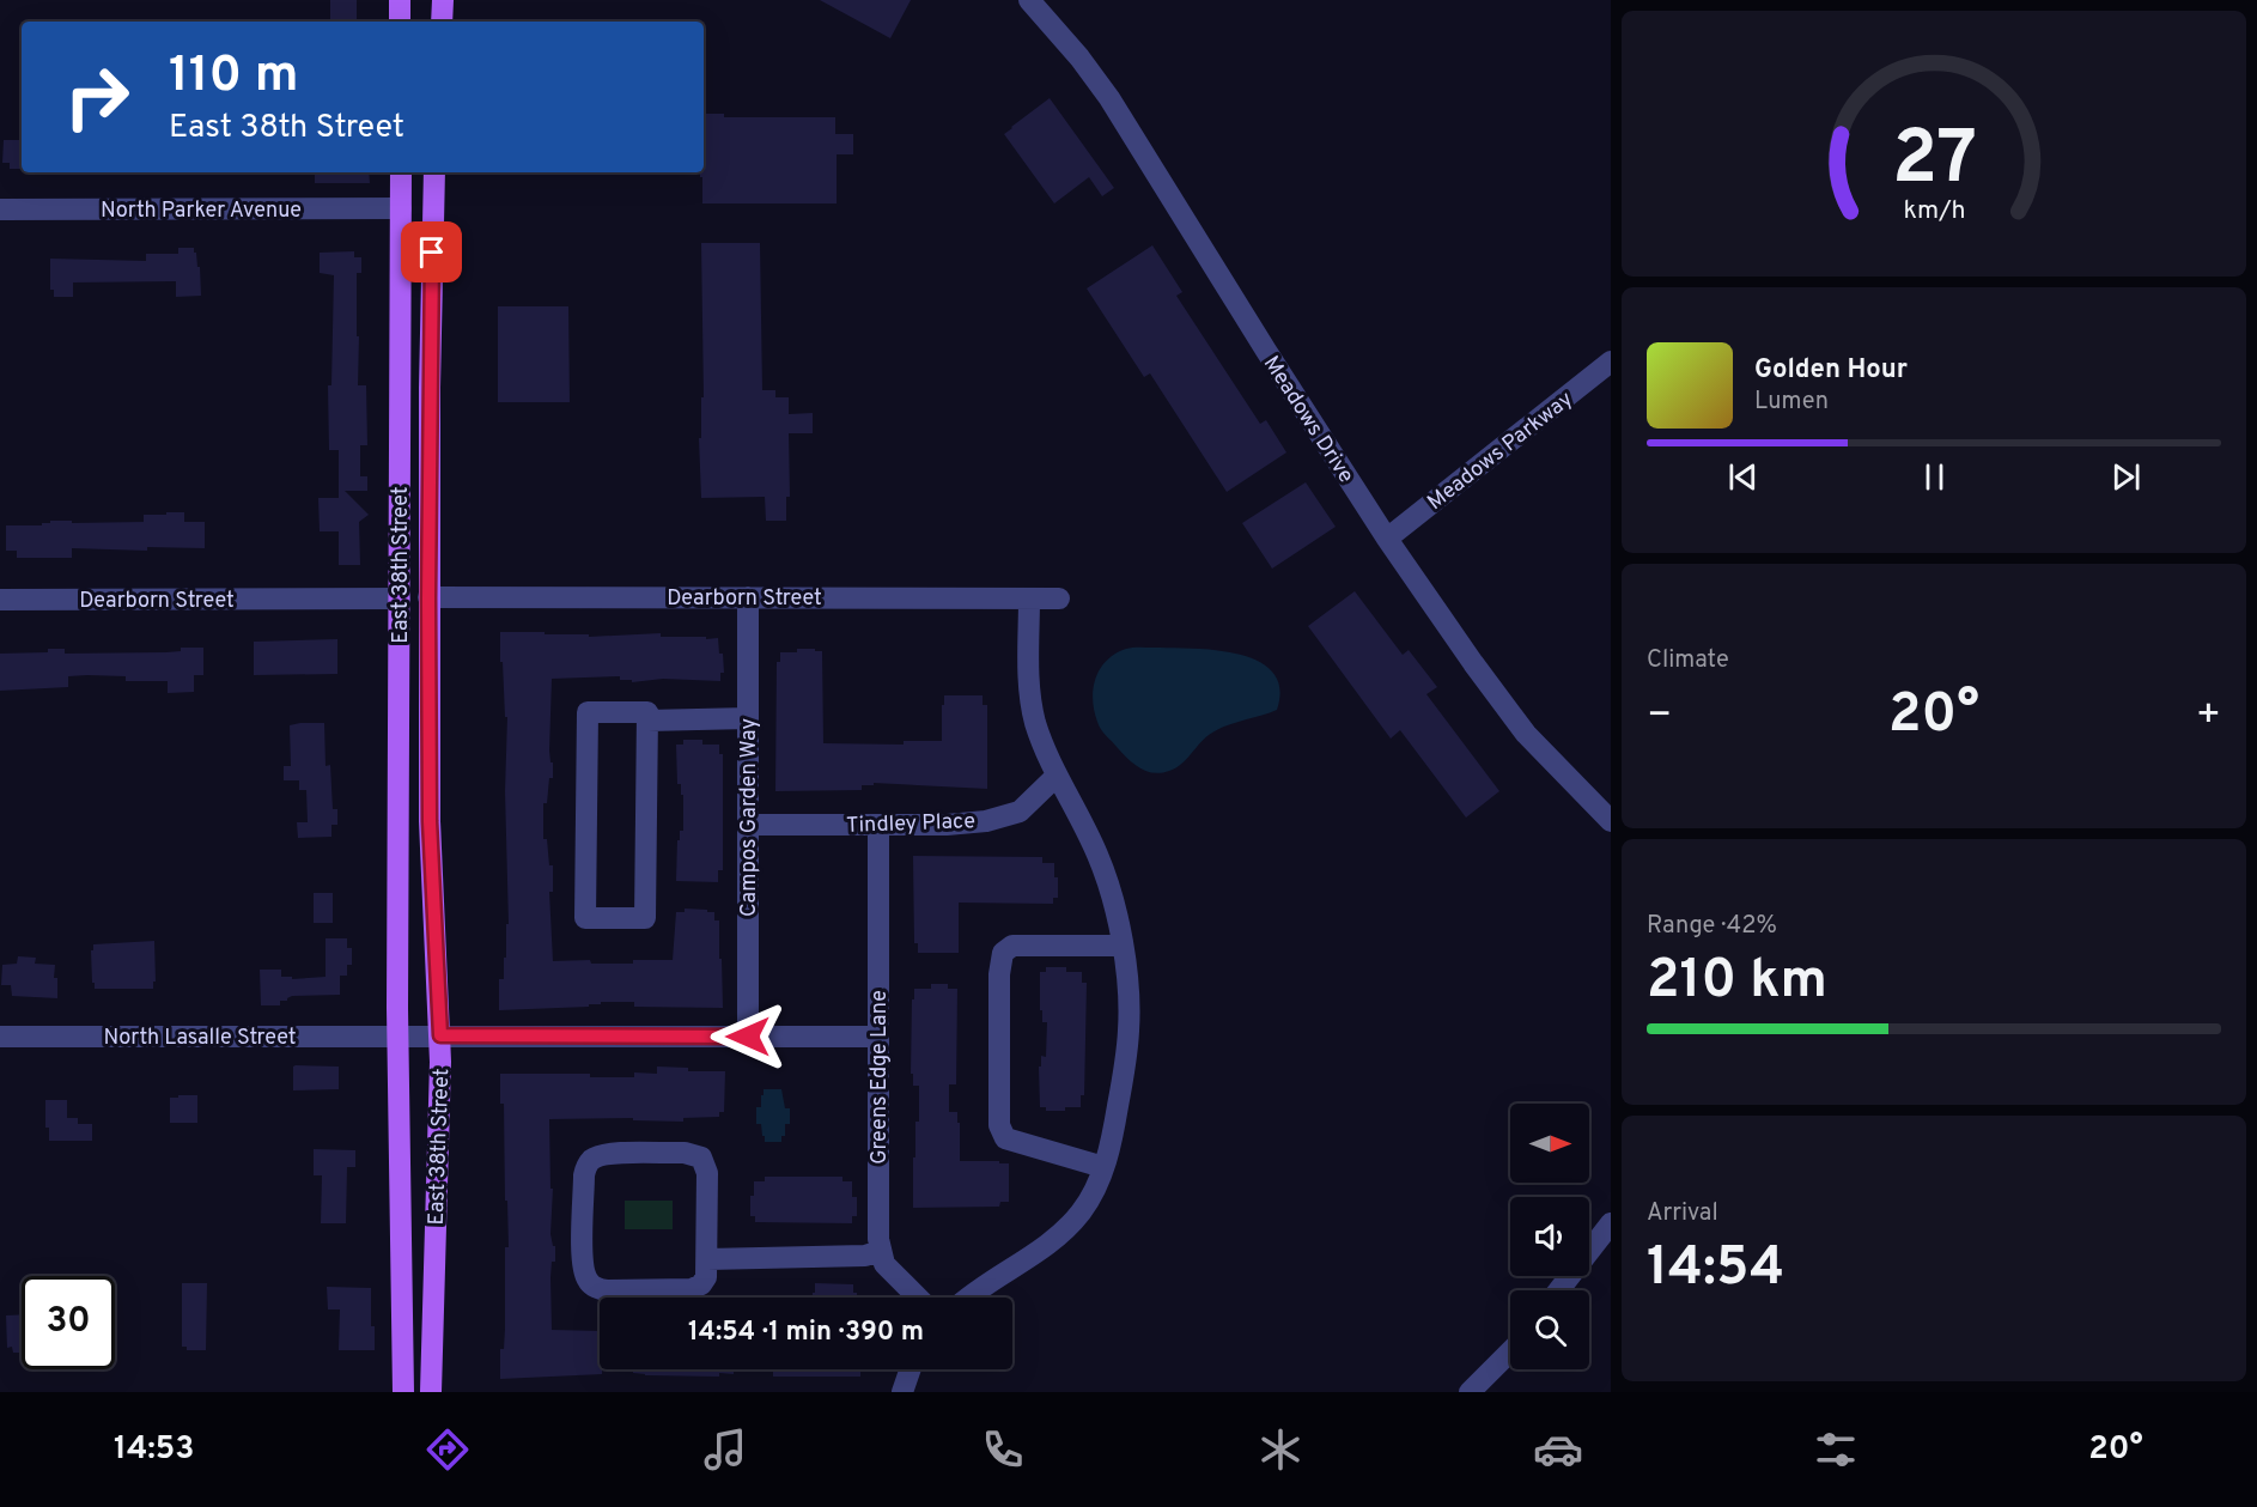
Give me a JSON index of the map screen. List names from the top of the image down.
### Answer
{
  "streets": {
    "main road": ["East 38th Street"],
    "street": [
      "North Parker Avenue",
      "Meadows Drive",
      "Meadows Parkway",
      "Dearborn Street",
      "Campos Garden Way",
      "Tindley Place",
      "North Lasalle Street",
      "Greens Edge Lane"
    ]
  },
  "crossings": [
    ["North Parker Avenue", "East 38th Street"],
    ["Meadows Drive", "Meadows Parkway"],
    ["East 38th Street", "Dearborn Street"],
    ["East 38th Street", "North Lasalle Street"],
    ["Dearborn Street", "Campos Garden Way"],
    ["Campos Garden Way", "Tindley Place"],
    ["Campos Garden Way", "North Lasalle Street"],
    ["Tindley Place", "Greens Edge Lane"],
    ["North Lasalle Street", "Greens Edge Lane"]
  ],
  "north": "right",
  "page": {
    "turn": ["110 m", "East 38th Street"],
    "song": ["Golden Hour", "Lumen"],
    "tile": [
      "Climate",
      ["Range · 42%", "210 km"],
      ["Arrival", "14:54"]
    ],
    "heat": ["−", "20°", "+"],
    "limit": "30",
    "trip": "14:54 · 1 min · 390 m",
    "tabs": ["14:53", "20°"],
    "gauge": ["27", "km/h"]
  }
}
